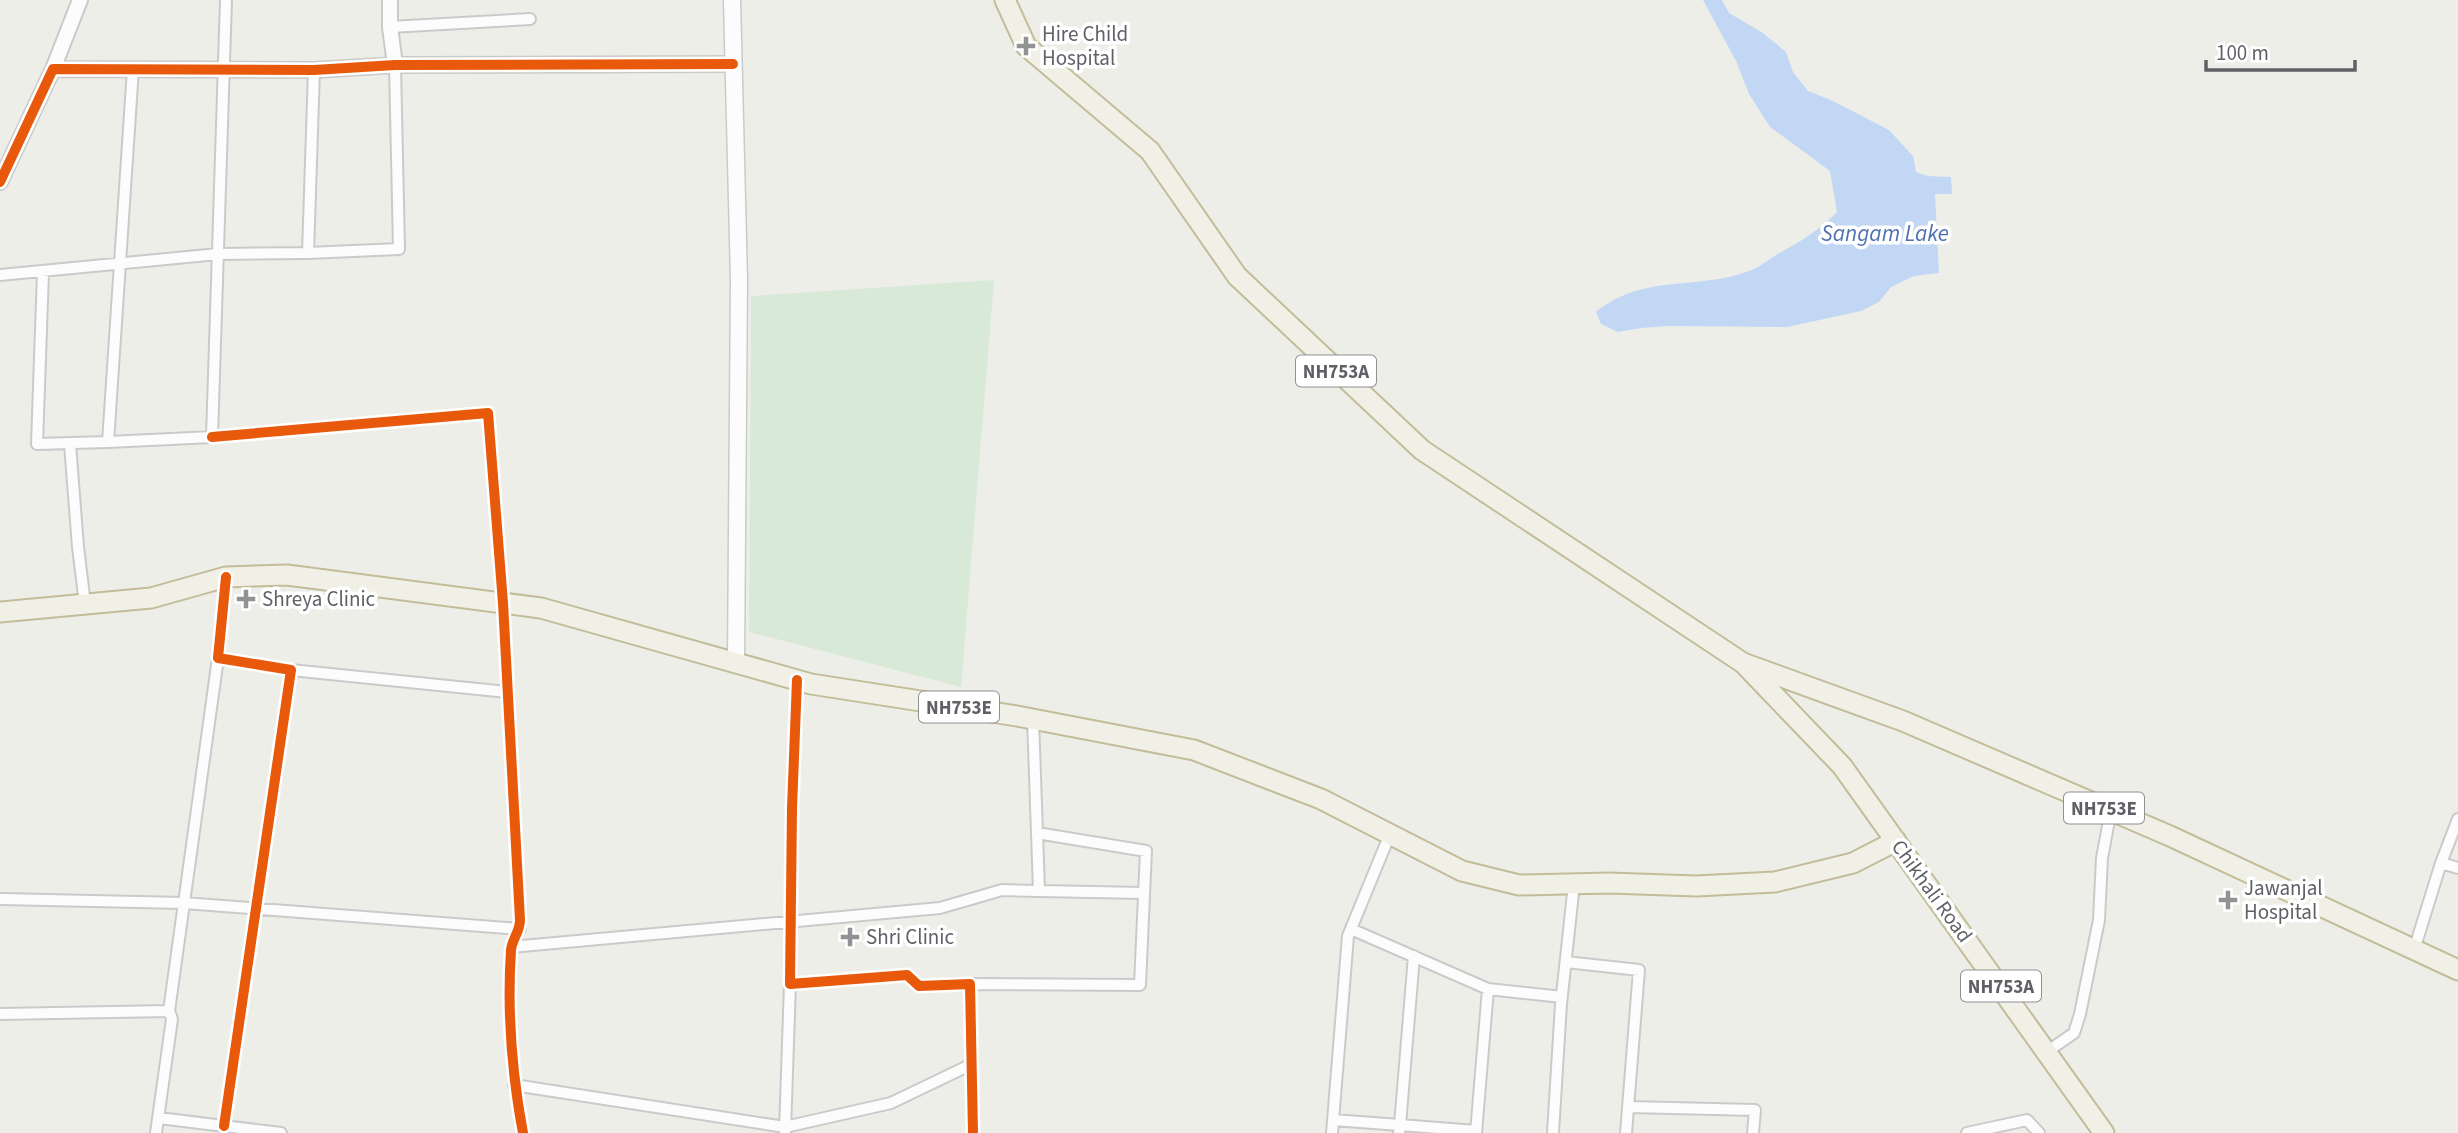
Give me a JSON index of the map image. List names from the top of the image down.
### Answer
{
  "streets": {
    "highway": ["NH753A", "NH753E", "Chikhali Road"]
  },
  "crossings": [
    ["NH753A", "NH753E"],
    ["NH753A", "Chikhali Road"],
    ["NH753E", "Chikhali Road"]
  ],
  "water": ["Sangam Lake"],
  "places": {
    "health": [
      "Hire Child Hospital",
      "Shreya Clinic",
      "Jawanjal Hospital",
      "Shri Clinic"
    ]
  },
  "scale_bar": "100 m"
}
